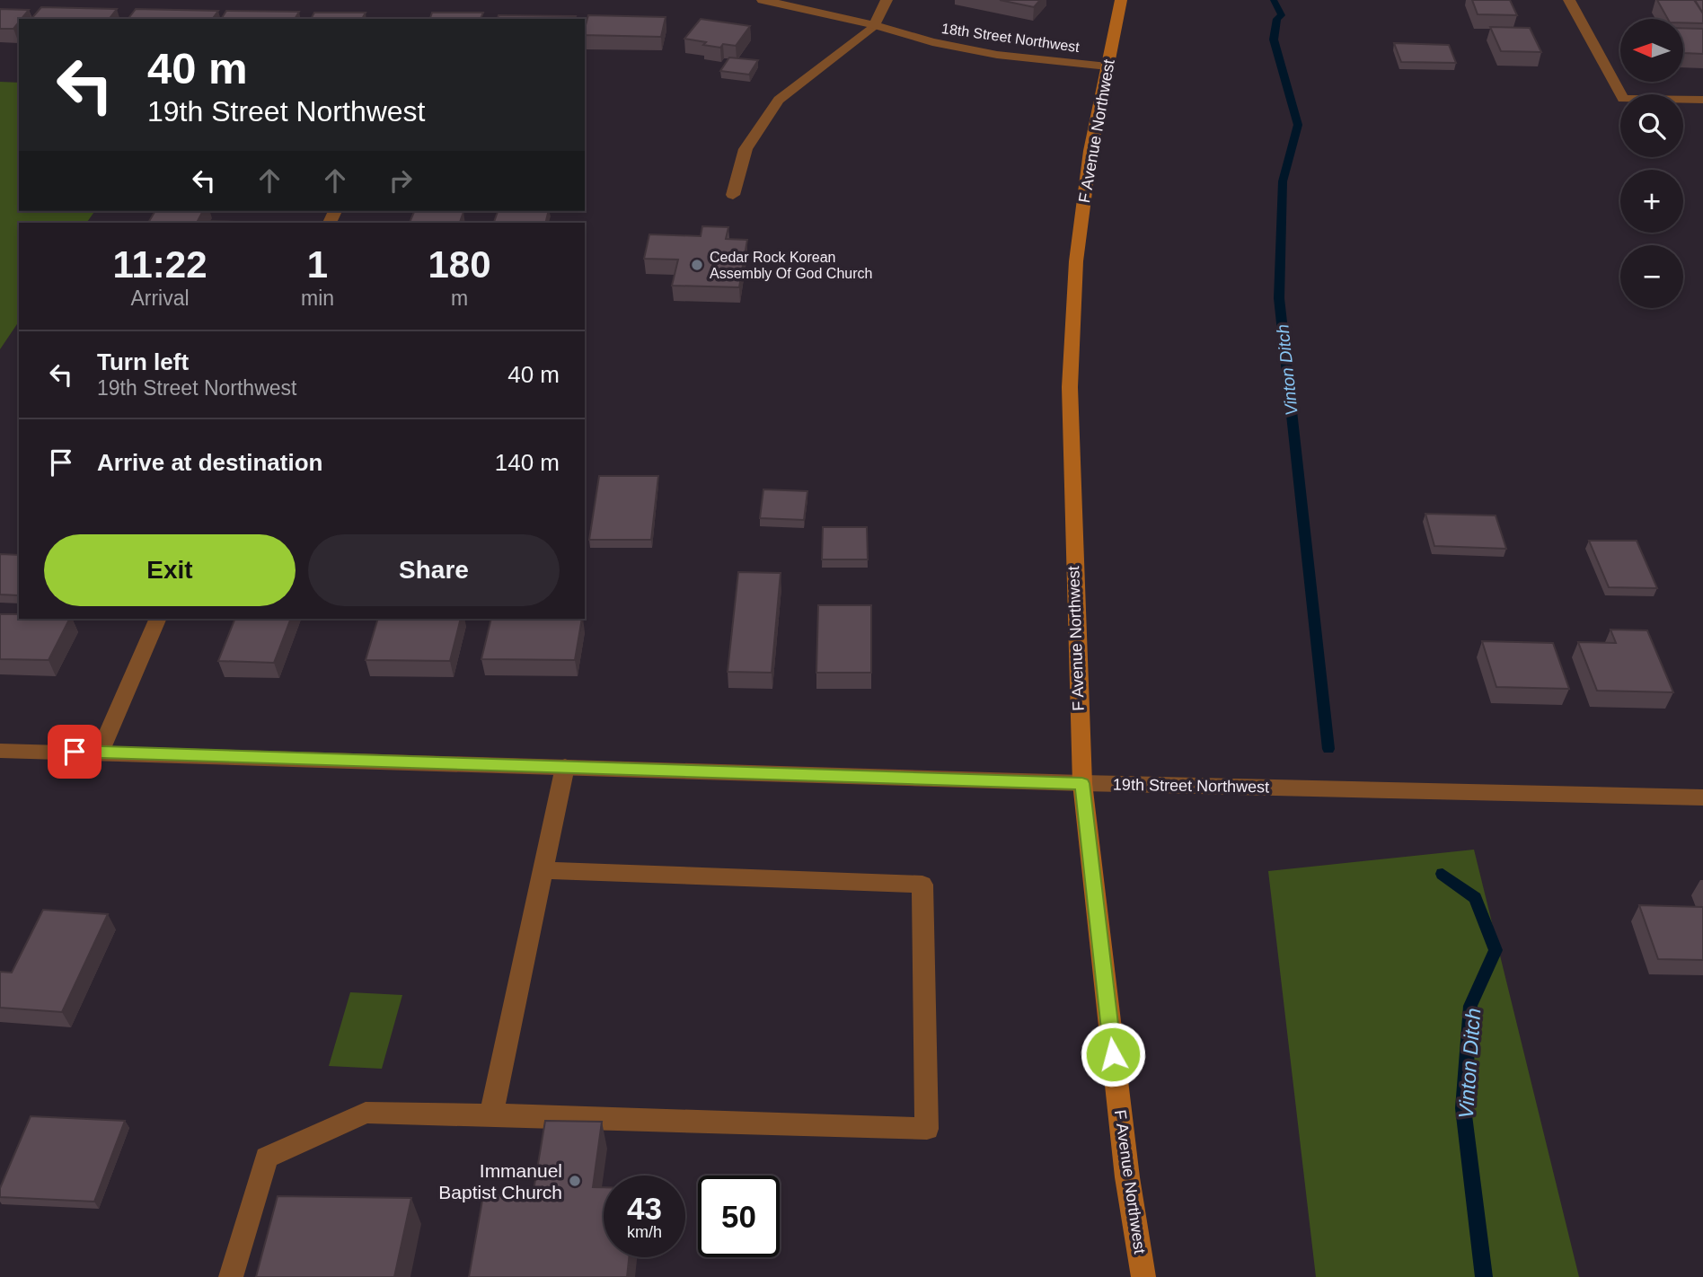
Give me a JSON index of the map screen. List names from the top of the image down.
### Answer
{
  "streets": {
    "main road": ["F Avenue Northwest"],
    "street": ["18th Street Northwest", "19th Street Northwest"]
  },
  "crossings": [
    ["18th Street Northwest", "F Avenue Northwest"],
    ["F Avenue Northwest", "19th Street Northwest"]
  ],
  "water": ["Vinton Ditch"],
  "places": ["Cedar Rock Korean Assembly Of God Church", "Immanuel Baptist Church"],
  "north": "left",
  "page": {
    "map_buttons": ["+", "−"],
    "turn": ["40 m", "19th Street Northwest"],
    "eta": [
      "11:22",
      "Arrival",
      "1",
      "min",
      "180",
      "m"
    ],
    "list": [
      {
        "name": "Turn left",
        "note": "19th Street Northwest",
        "value": "40 m"
      },
      {
        "name": "Arrive at destination",
        "value": "140 m"
      }
    ],
    "buttons": ["Exit", "Share"],
    "speed": "43 km/h",
    "limit": "50"
  }
}
